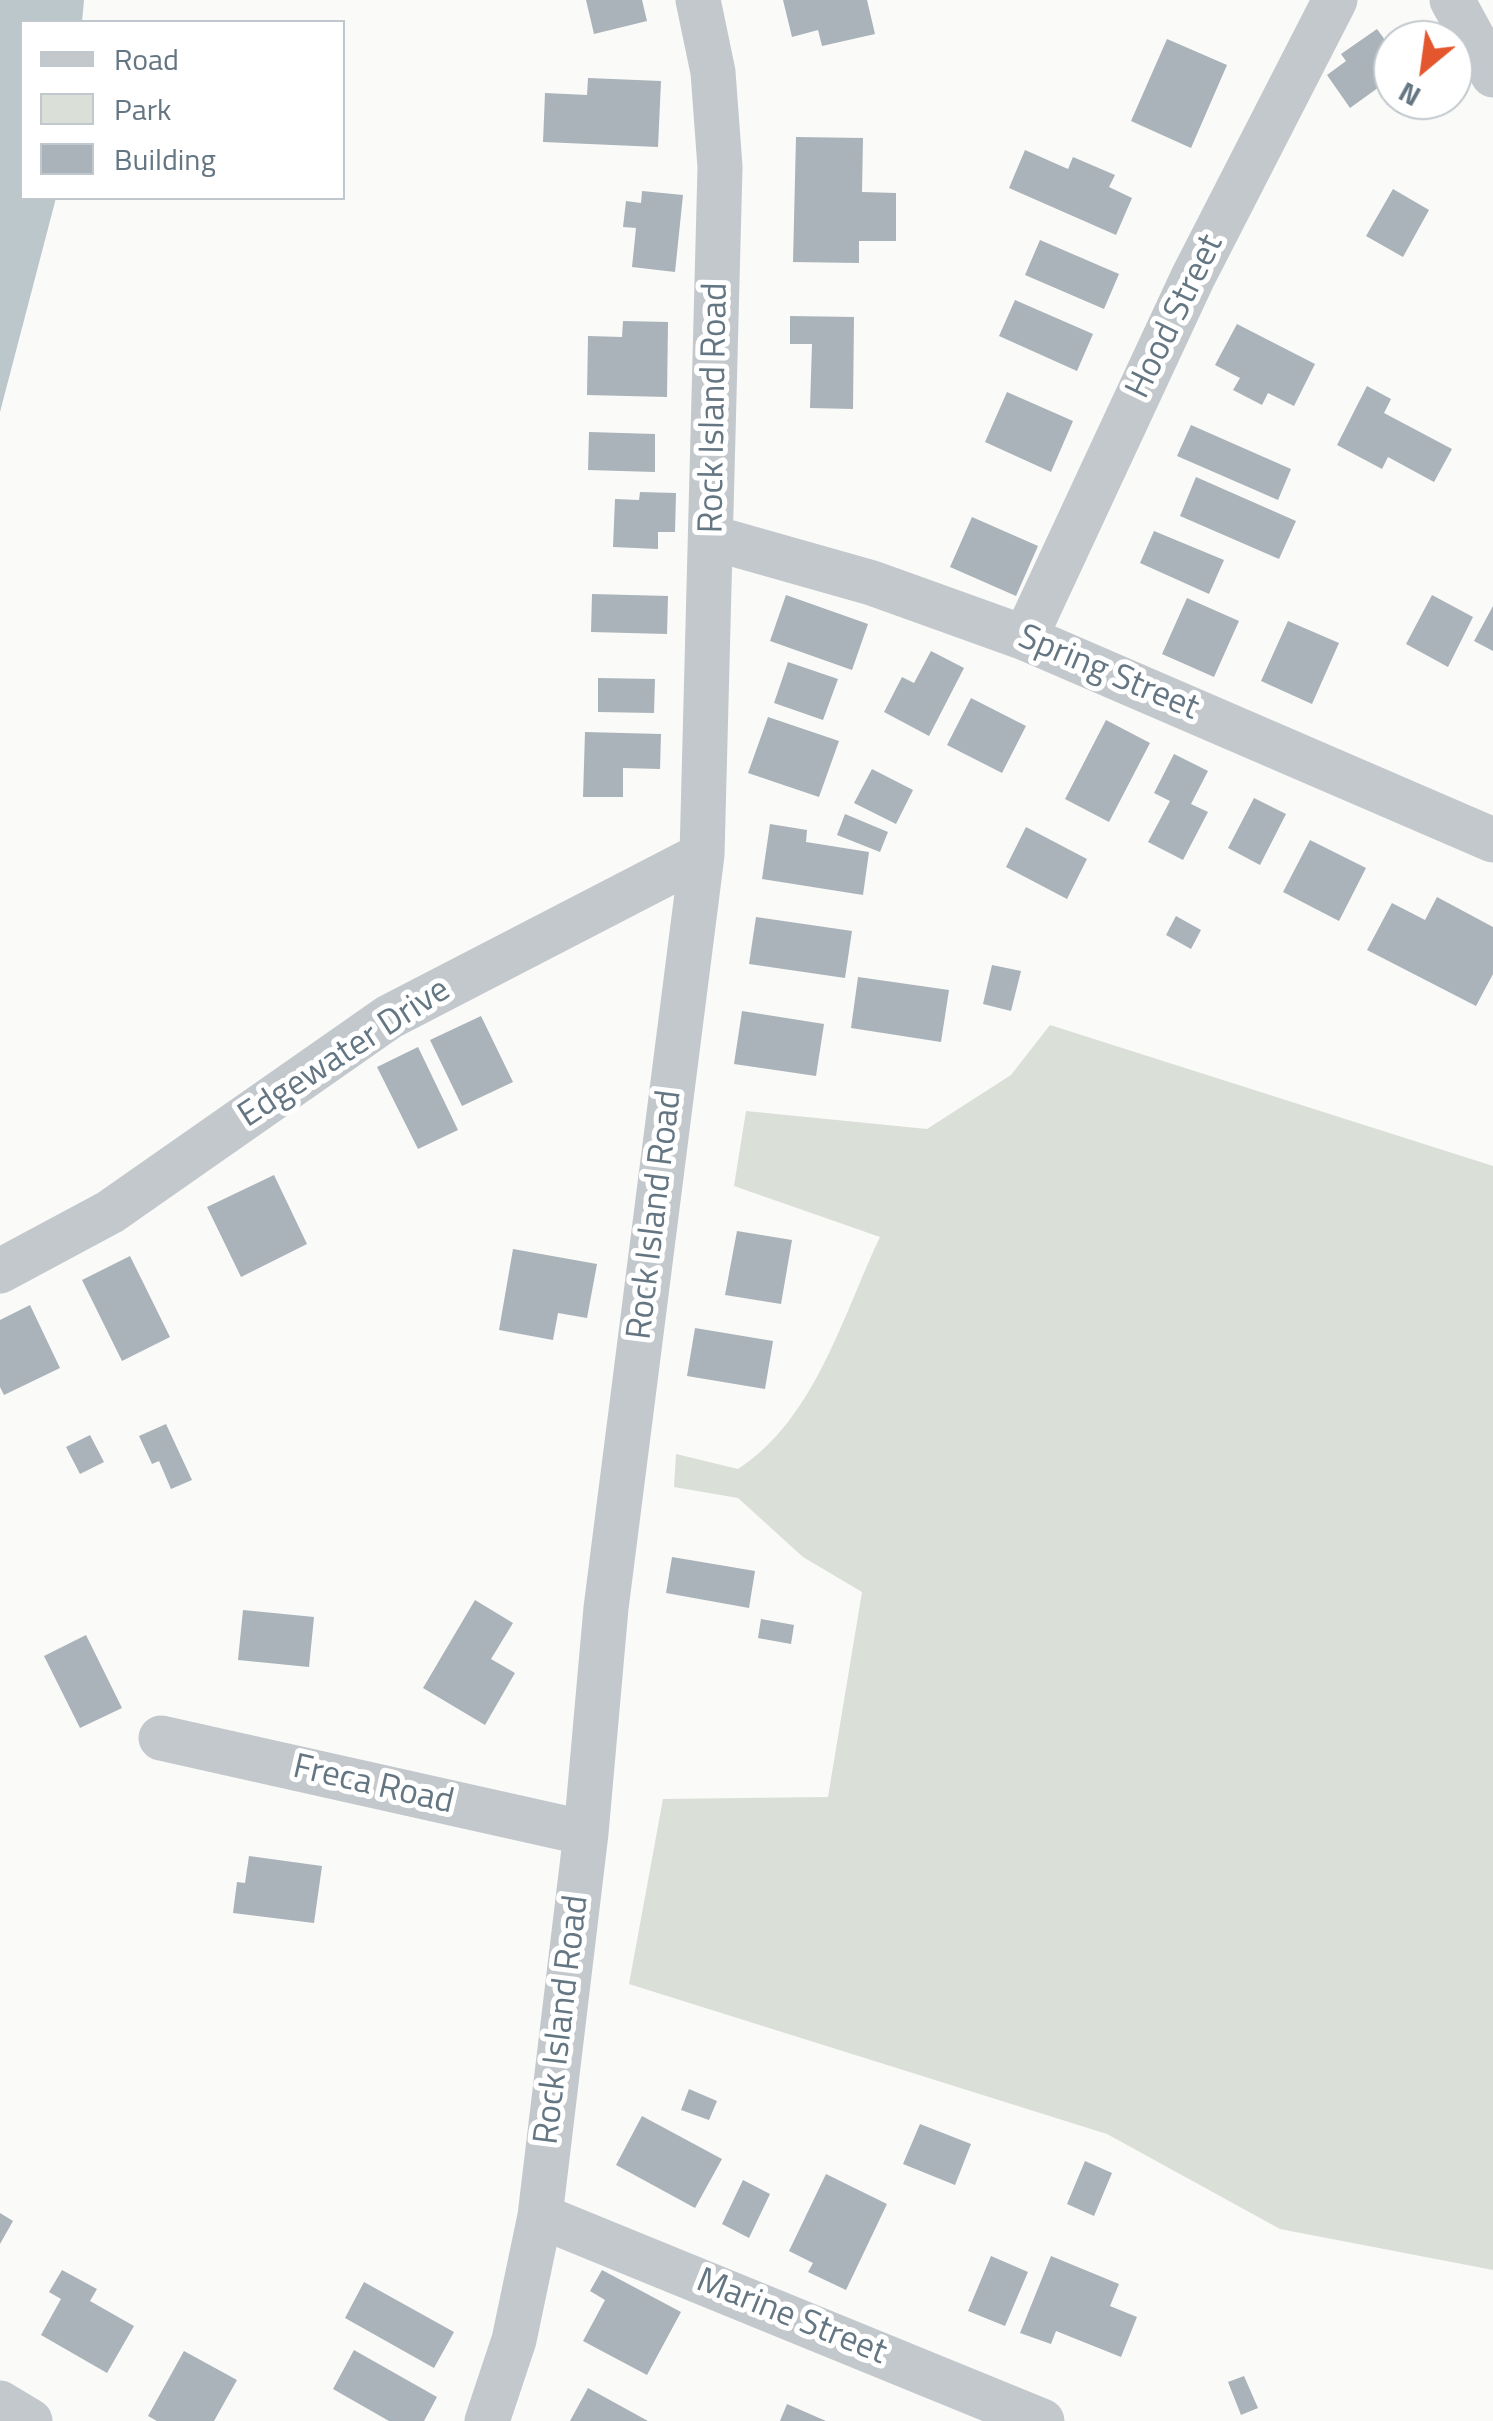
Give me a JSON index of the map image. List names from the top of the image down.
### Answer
{
  "streets": {
    "street": [
      "Hood Street",
      "Rock Island Road",
      "Spring Street",
      "Edgewater Drive",
      "Freca Road",
      "Marine Street"
    ]
  },
  "crossings": [
    ["Hood Street", "Spring Street"],
    ["Rock Island Road", "Spring Street"],
    ["Rock Island Road", "Edgewater Drive"],
    ["Rock Island Road", "Freca Road"],
    ["Rock Island Road", "Marine Street"]
  ],
  "legend": ["Road", "Park", "Building"],
  "north": "bottom left"
}
